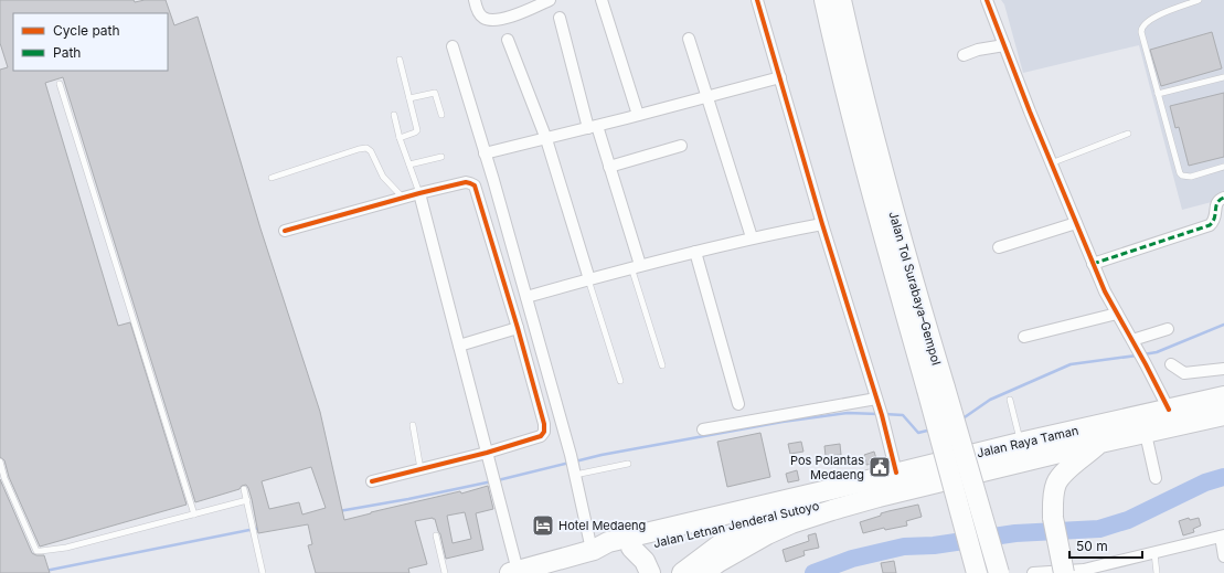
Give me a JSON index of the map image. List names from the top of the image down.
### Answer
{
  "streets": {
    "highway": ["Jalan Tol Surabaya–Gempol", "Jalan Raya Taman", "Jalan Letnan Jenderal Sutoyo"]
  },
  "crossings": [
    ["Jalan Raya Taman", "Jalan Letnan Jenderal Sutoyo"]
  ],
  "places": {
    "public building": ["Pos Polantas Medaeng"],
    "hotel": ["Hotel Medaeng"]
  },
  "legend": ["Cycle path", "Path"],
  "scale_bar": "50 m"
}
